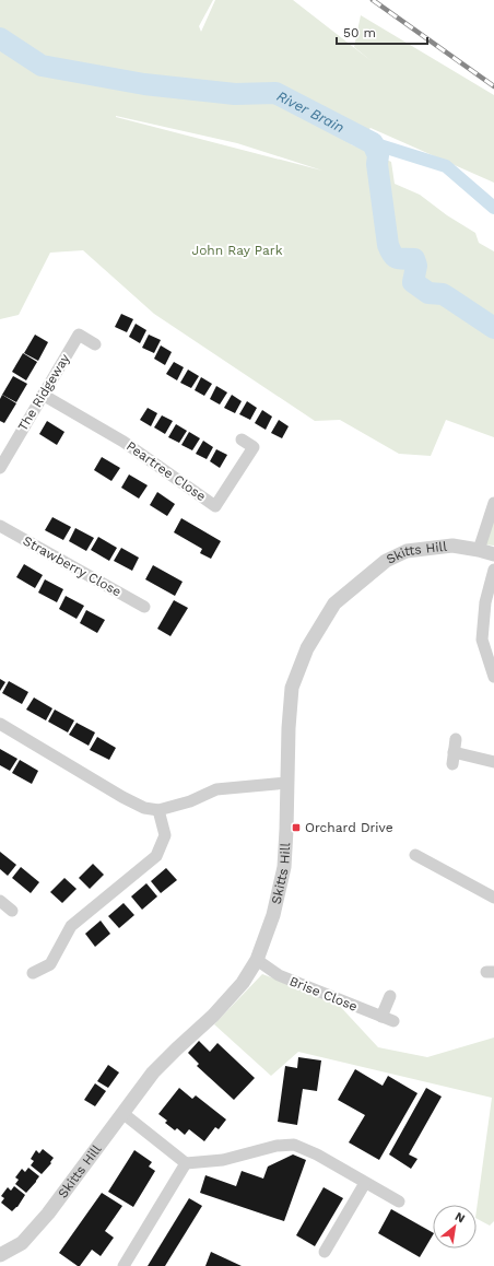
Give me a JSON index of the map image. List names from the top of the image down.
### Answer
{
  "streets": {
    "street": [
      "The Ridgeway",
      "Peartree Close",
      "Skitts Hill",
      "Strawberry Close",
      "Brise Close"
    ]
  },
  "crossings": [
    ["The Ridgeway", "Peartree Close"],
    ["Skitts Hill", "Brise Close"]
  ],
  "water": ["River Brain"],
  "parks": ["John Ray Park"],
  "places": {
    "transit": ["Orchard Drive"]
  },
  "scale_bar": "50 m",
  "north": "top right"
}
